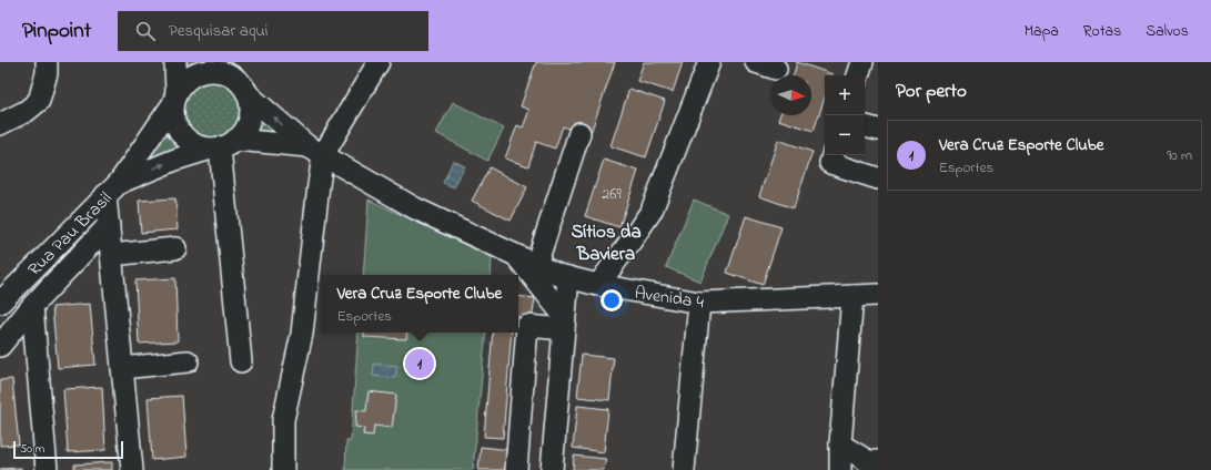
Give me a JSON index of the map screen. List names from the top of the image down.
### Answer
{
  "streets": {
    "street": ["Rua Pau Brasil", "Avenida 4"]
  },
  "crossings": [
    ["Rua Pau Brasil", "Avenida 4"]
  ],
  "districts": ["Sítios da Baviera"],
  "house_numbers": ["269"],
  "scale_bar": "50 m",
  "north": "right",
  "page": {
    "header": "Pinpoint",
    "search": "Pesquisar aqui",
    "nav": ["Mapa", "Rotas", "Salvos"],
    "heading": "Por perto",
    "map_buttons": ["+", "−"],
    "list": [
      {
        "mark": "1",
        "name": "Vera Cruz Esporte Clube",
        "note": "Esportes",
        "value": "90 m"
      }
    ],
    "popup": ["Vera Cruz Esporte Clube", "Esportes"],
    "pins": "1",
    "scale": "50 m"
  }
}
